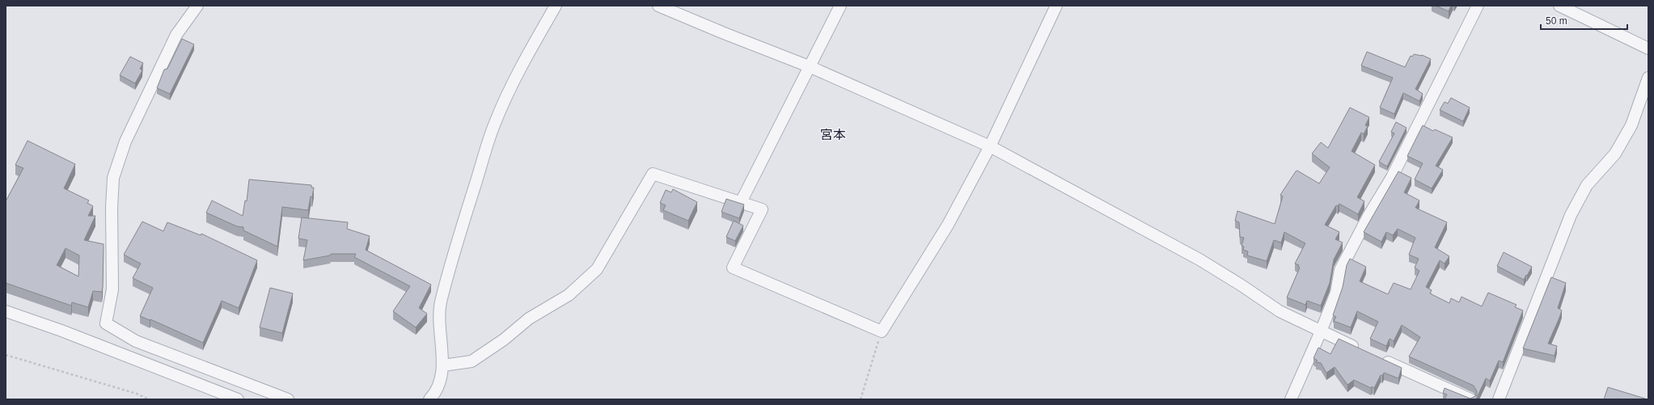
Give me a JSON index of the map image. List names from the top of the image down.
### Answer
{
  "districts": ["宮本"],
  "scale_bar": "50 m"
}
